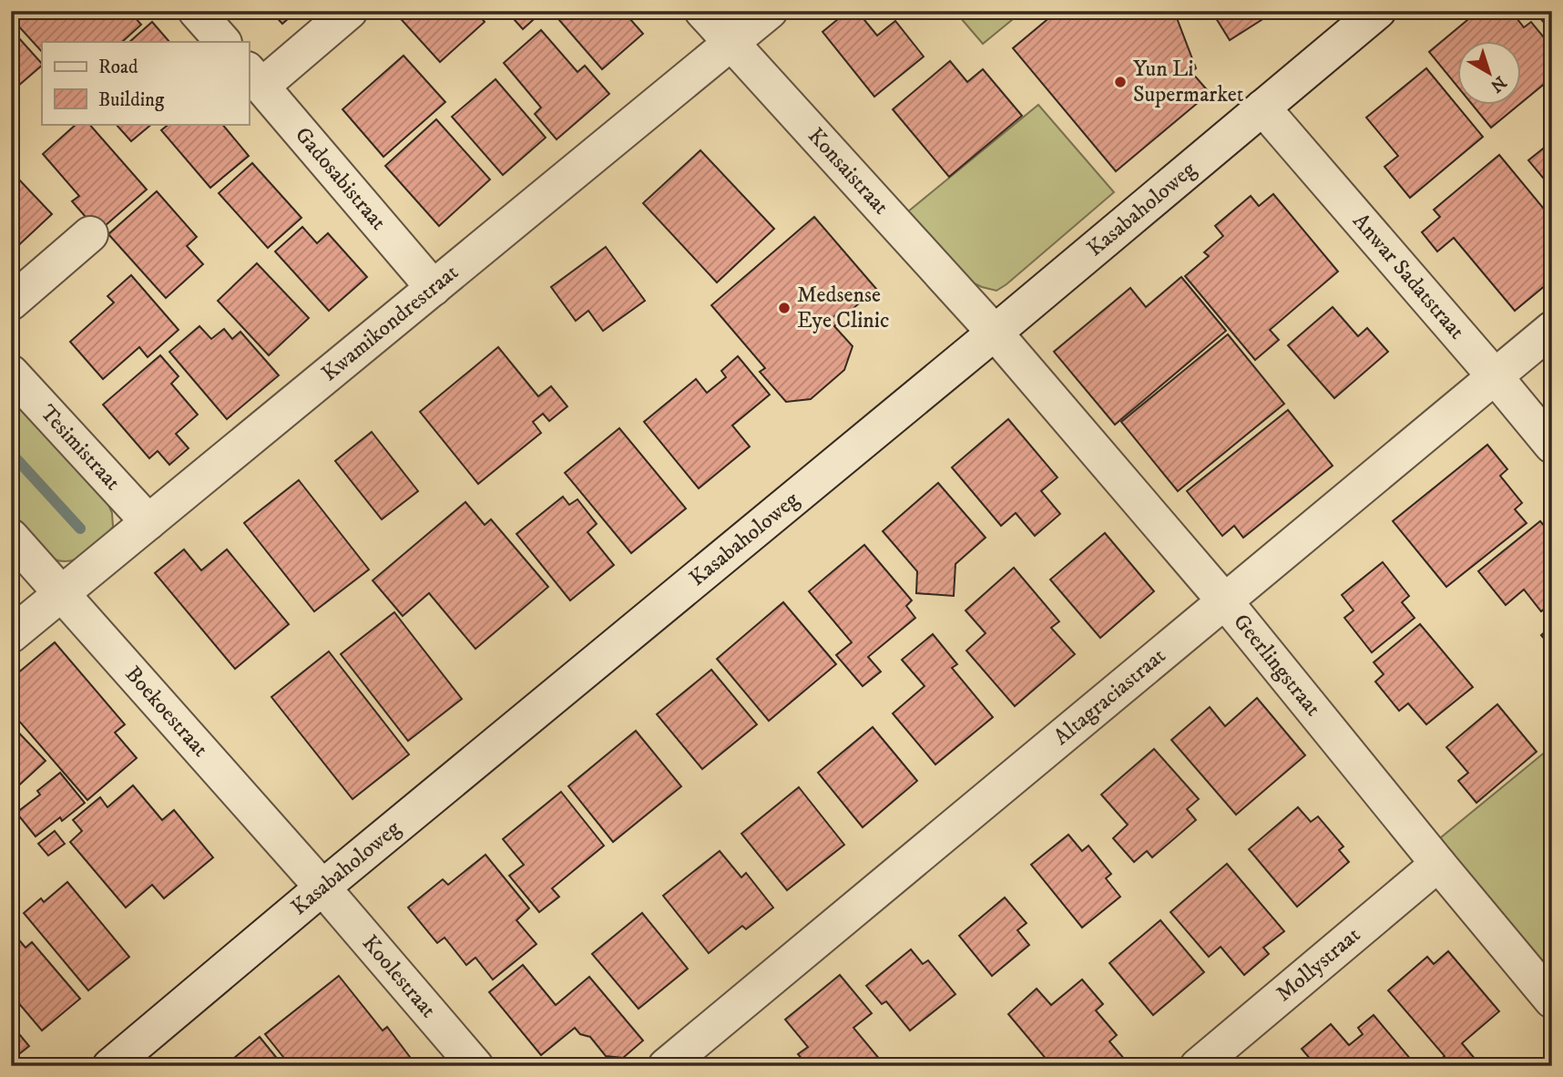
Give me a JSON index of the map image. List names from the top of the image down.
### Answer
{
  "streets": {
    "street": [
      "Konsaistraat",
      "Gadosabistraat",
      "Kasabaholoweg",
      "Anwar Sadatstraat",
      "Kwamikondrestraat",
      "Tesimistraat",
      "Geerlingstraat",
      "Altagraciastraat",
      "Boekoestraat",
      "Mollystraat",
      "Koolestraat"
    ]
  },
  "crossings": [
    ["Konsaistraat", "Kasabaholoweg"],
    ["Konsaistraat", "Kwamikondrestraat"],
    ["Konsaistraat", "Geerlingstraat"],
    ["Gadosabistraat", "Kwamikondrestraat"],
    ["Kasabaholoweg", "Anwar Sadatstraat"],
    ["Kasabaholoweg", "Geerlingstraat"],
    ["Kasabaholoweg", "Boekoestraat"],
    ["Kasabaholoweg", "Koolestraat"],
    ["Anwar Sadatstraat", "Altagraciastraat"],
    ["Kwamikondrestraat", "Tesimistraat"],
    ["Kwamikondrestraat", "Boekoestraat"],
    ["Geerlingstraat", "Altagraciastraat"],
    ["Geerlingstraat", "Mollystraat"],
    ["Boekoestraat", "Koolestraat"]
  ],
  "places": ["Yun Li Supermarket", "Medsense Eye Clinic"],
  "legend": ["Road", "Building"],
  "north": "bottom right"
}
